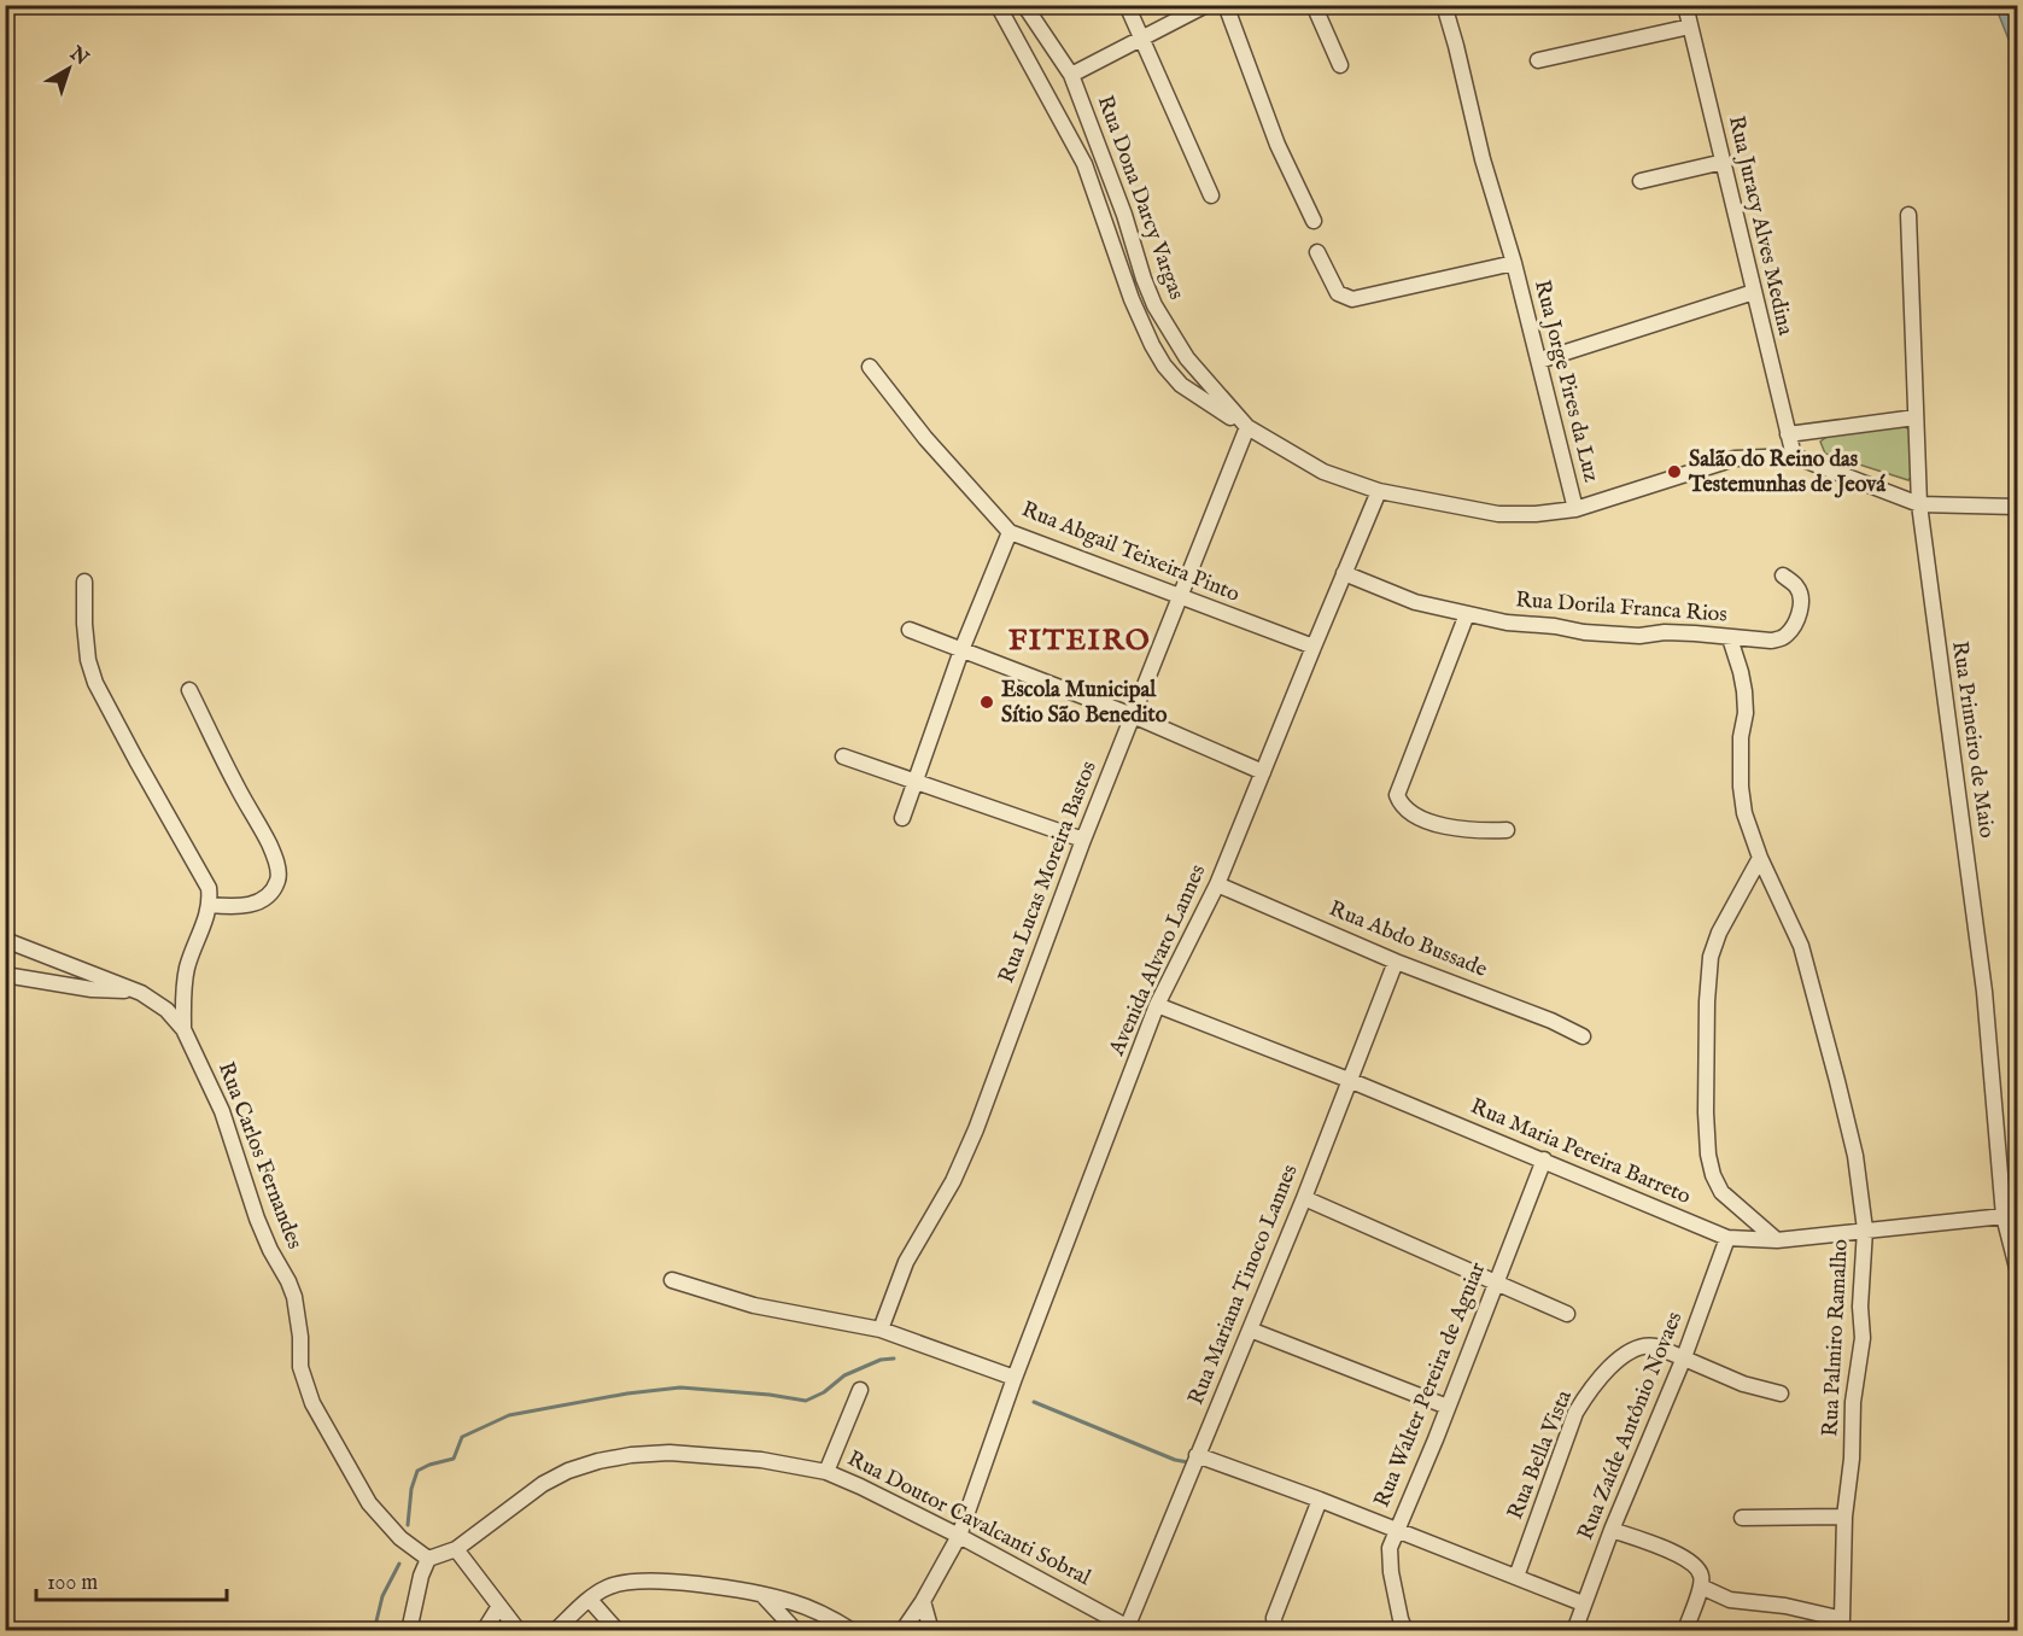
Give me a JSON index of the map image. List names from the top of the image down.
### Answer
{
  "streets": {
    "street": [
      "Rua Dona Darcy Vargas",
      "Rua Juracy Alves Medina",
      "Rua Jorge Pires da Luz",
      "Rua Abgail Teixeira Pinto",
      "Rua Dorila Franca Rios",
      "Rua Primeiro de Maio",
      "Rua Lucas Moreira Bastos",
      "Rua Abdo Bussade",
      "Avenida Alvaro Lannes",
      "Rua Maria Pereira Barreto",
      "Rua Carlos Fernandes",
      "Rua Mariana Tinoco Lannes",
      "Rua Palmiro Ramalho",
      "Rua Walter Pereira de Aguiar",
      "Rua Zaíde Antônio Novaes",
      "Rua Bella Vista",
      "Rua Doutor Cavalcanti Sobral"
    ]
  },
  "crossings": [
    ["Rua Dona Darcy Vargas", "Rua Juracy Alves Medina"],
    ["Rua Dona Darcy Vargas", "Rua Jorge Pires da Luz"],
    ["Rua Dona Darcy Vargas", "Rua Primeiro de Maio"],
    ["Rua Dona Darcy Vargas", "Rua Lucas Moreira Bastos"],
    ["Rua Dona Darcy Vargas", "Avenida Alvaro Lannes"],
    ["Rua Abgail Teixeira Pinto", "Rua Lucas Moreira Bastos"],
    ["Rua Abgail Teixeira Pinto", "Avenida Alvaro Lannes"],
    ["Rua Dorila Franca Rios", "Avenida Alvaro Lannes"],
    ["Rua Dorila Franca Rios", "Rua Palmiro Ramalho"],
    ["Rua Primeiro de Maio", "Rua Maria Pereira Barreto"],
    ["Rua Abdo Bussade", "Avenida Alvaro Lannes"],
    ["Rua Abdo Bussade", "Rua Mariana Tinoco Lannes"],
    ["Avenida Alvaro Lannes", "Rua Maria Pereira Barreto"],
    ["Avenida Alvaro Lannes", "Rua Doutor Cavalcanti Sobral"],
    ["Rua Maria Pereira Barreto", "Rua Mariana Tinoco Lannes"],
    ["Rua Maria Pereira Barreto", "Rua Palmiro Ramalho"],
    ["Rua Maria Pereira Barreto", "Rua Walter Pereira de Aguiar"],
    ["Rua Maria Pereira Barreto", "Rua Zaíde Antônio Novaes"],
    ["Rua Carlos Fernandes", "Rua Doutor Cavalcanti Sobral"],
    ["Rua Mariana Tinoco Lannes", "Rua Doutor Cavalcanti Sobral"],
    ["Rua Zaíde Antônio Novaes", "Rua Bella Vista"]
  ],
  "districts": ["FITEIRO"],
  "places": ["Salão do Reino das Testemunhas de Jeová", "Escola Municipal Sítio São Benedito"],
  "scale_bar": "100 m",
  "north": "top right"
}
